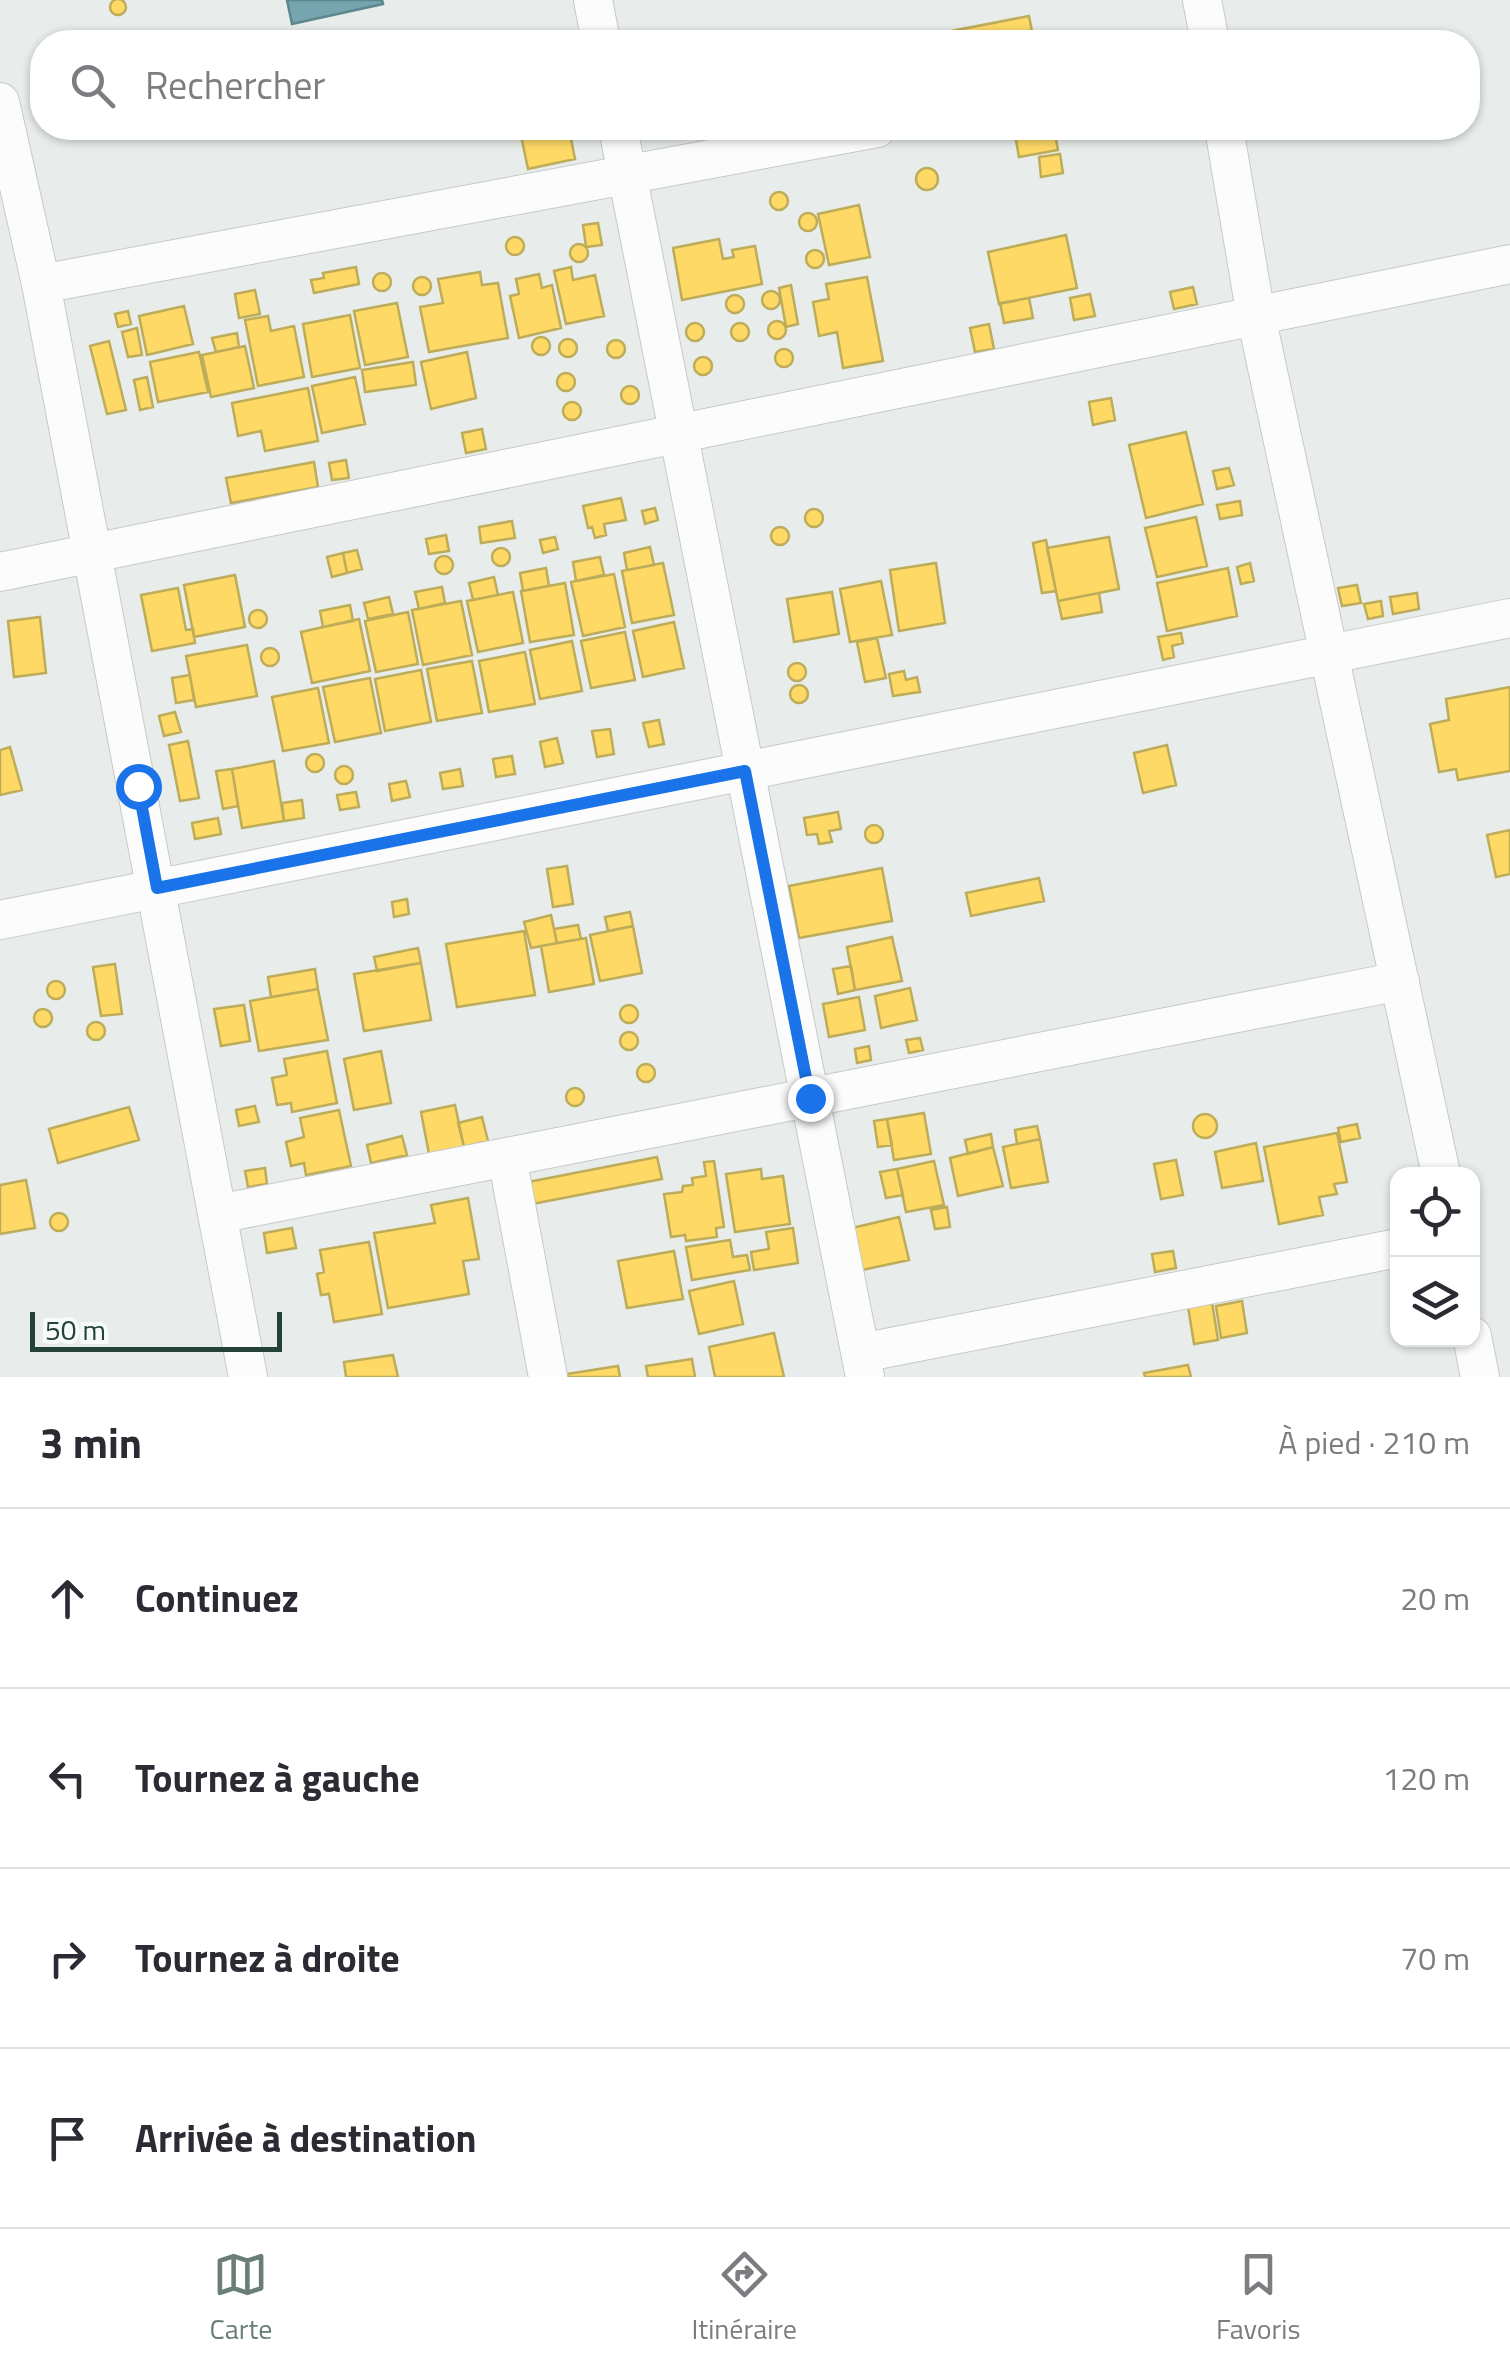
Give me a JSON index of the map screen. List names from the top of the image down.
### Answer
{
  "scale_bar": "50 m",
  "page": {
    "search": "Rechercher",
    "scale": "50 m",
    "heading": ["3 min", "À pied · 210 m"],
    "list": [
      ["Continuez", "20 m"],
      ["Tournez à gauche", "120 m"],
      ["Tournez à droite", "70 m"],
      "Arrivée à destination"
    ],
    "nav": ["Carte", "Itinéraire", "Favoris"]
  }
}
